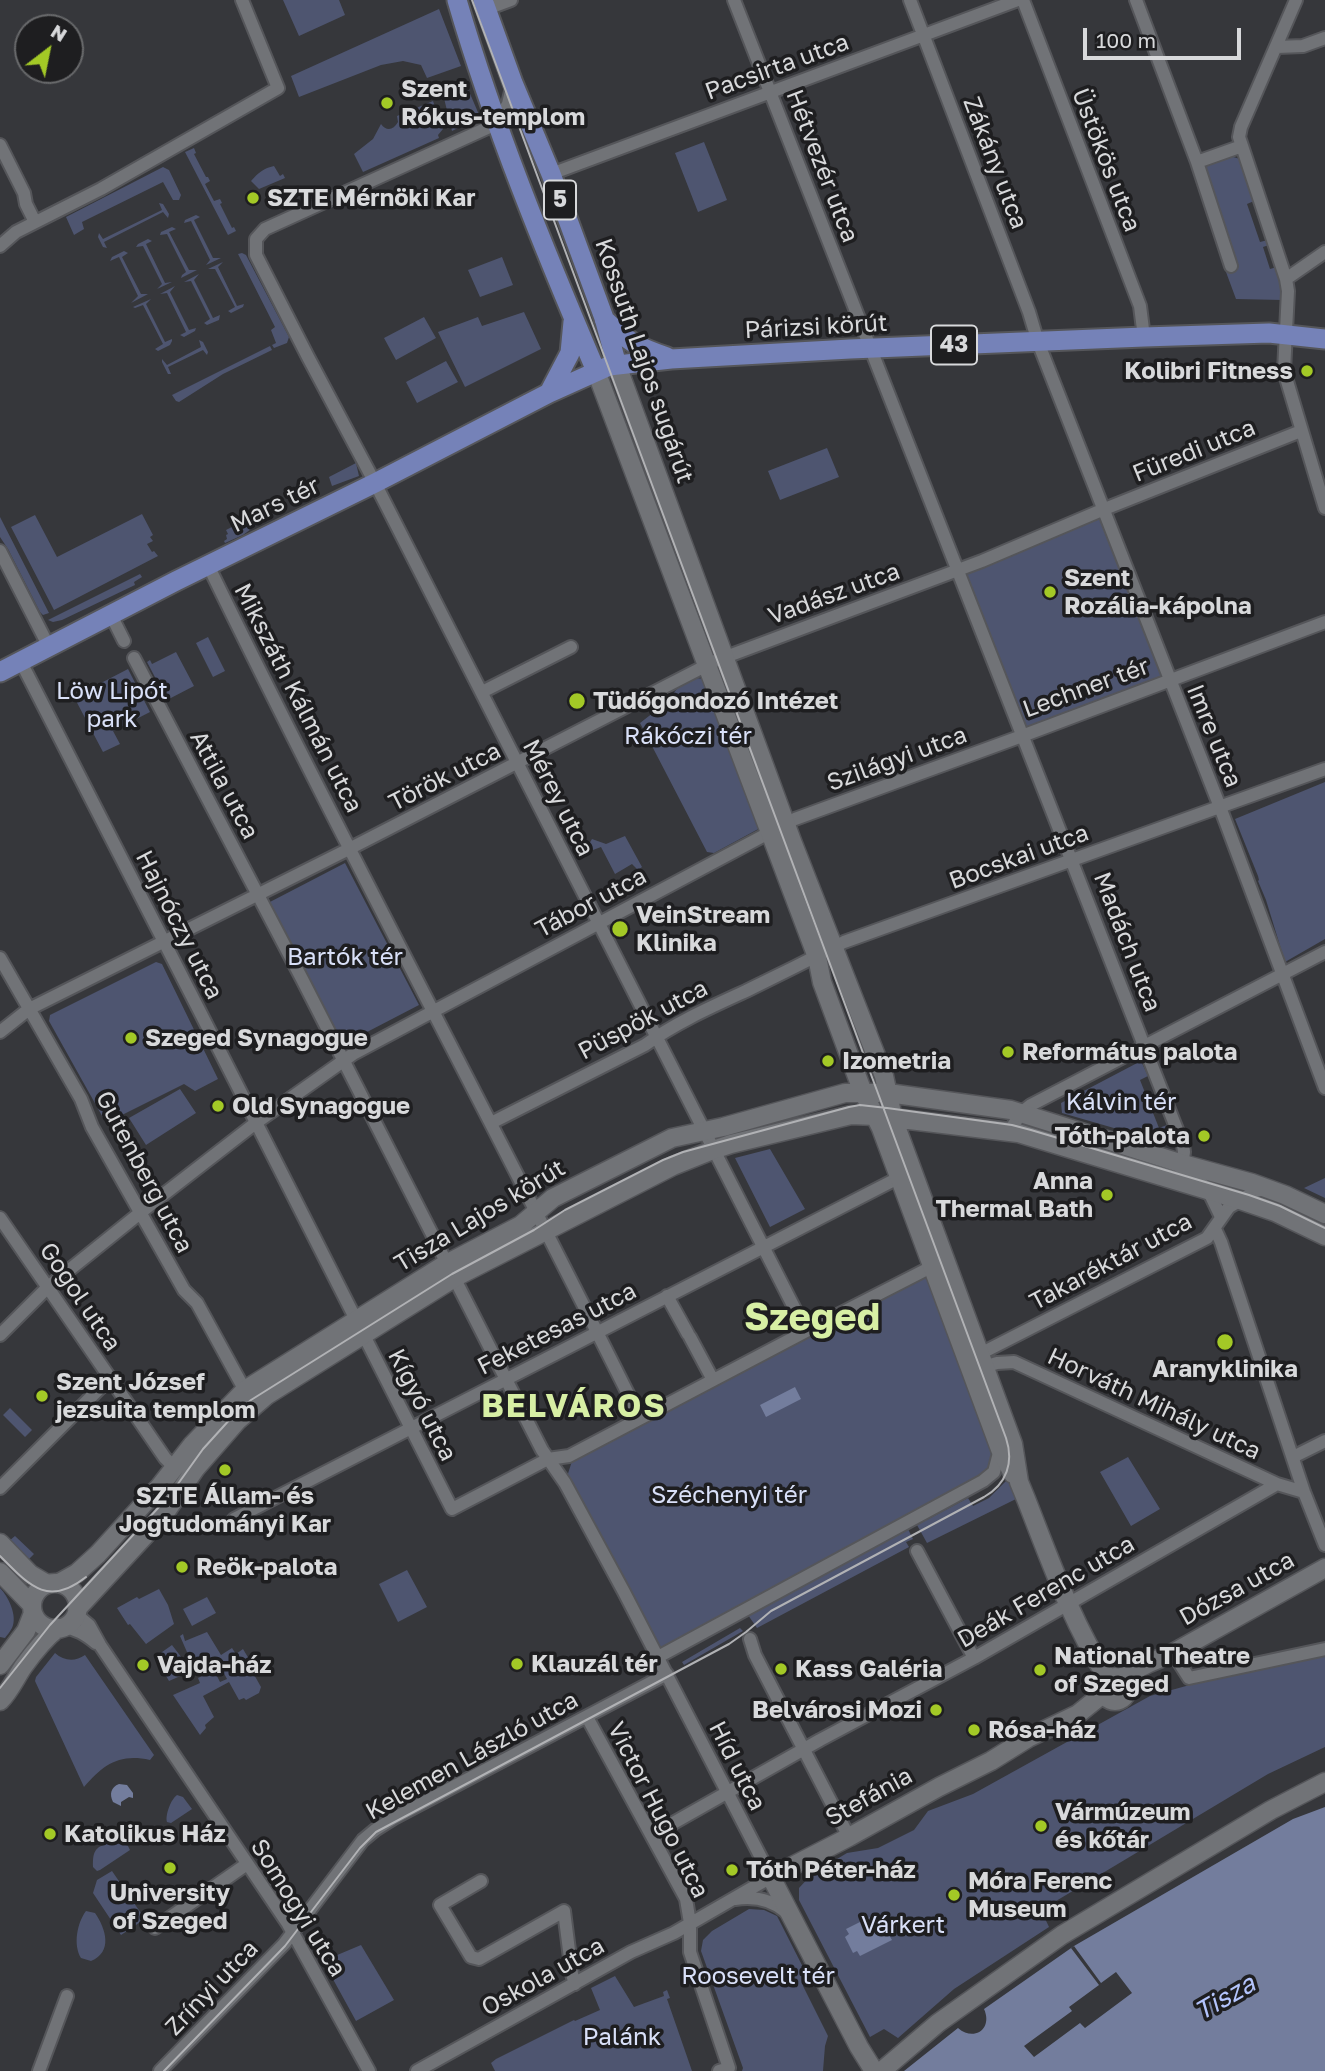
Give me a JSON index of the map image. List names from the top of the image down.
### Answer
{
  "streets": {
    "main road": [
      "5",
      "Párizsi körút",
      "43",
      "Kossuth Lajos sugárút",
      "Mars tér"
    ],
    "street": [
      "Pacsirta utca",
      "Üstökös utca",
      "Zákány utca",
      "Hétvezér utca",
      "Füredi utca",
      "Vadász utca",
      "Lechner tér",
      "Mikszáth Kálmán utca",
      "Imre utca",
      "Szilágyi utca",
      "Török utca",
      "Attila utca",
      "Mérey utca",
      "Bocskai utca",
      "Tábor utca",
      "Hajnóczy utca",
      "Madách utca",
      "Püspök utca",
      "Gutenberg utca",
      "Tisza Lajos körút",
      "Takaréktár utca",
      "Gogol utca",
      "Feketesas utca",
      "Horváth Mihály utca",
      "Kígyó utca",
      "Dózsa utca",
      "Deák Ferenc utca",
      "Kelemen László utca",
      "Híd utca",
      "Stefánia",
      "Victor Hugo utca",
      "Somogyi utca",
      "Oskola utca",
      "Zrínyi utca"
    ]
  },
  "crossings": [
    ["Pacsirta utca", "Üstökös utca"],
    ["Pacsirta utca", "Zákány utca"],
    ["Pacsirta utca", "Hétvezér utca"],
    ["Pacsirta utca", "Kossuth Lajos sugárút"],
    ["Üstökös utca", "Párizsi körút"],
    ["Zákány utca", "Párizsi körút"],
    ["Zákány utca", "Füredi utca"],
    ["Zákány utca", "Lechner tér"],
    ["Hétvezér utca", "Párizsi körút"],
    ["5", "Párizsi körút"],
    ["5", "Kossuth Lajos sugárút"],
    ["Párizsi körút", "43"],
    ["Párizsi körút", "Kossuth Lajos sugárút"],
    ["Párizsi körút", "Mars tér"],
    ["Párizsi körút", "Mérey utca"],
    ["Kossuth Lajos sugárút", "Vadász utca"],
    ["Kossuth Lajos sugárút", "Szilágyi utca"],
    ["Kossuth Lajos sugárút", "Török utca"],
    ["Kossuth Lajos sugárút", "Bocskai utca"],
    ["Kossuth Lajos sugárút", "Tábor utca"],
    ["Kossuth Lajos sugárút", "Püspök utca"],
    ["Kossuth Lajos sugárút", "Tisza Lajos körút"],
    ["Füredi utca", "Lechner tér"],
    ["Mars tér", "Mikszáth Kálmán utca"],
    ["Mars tér", "Mérey utca"],
    ["Mars tér", "Hajnóczy utca"],
    ["Vadász utca", "Lechner tér"],
    ["Lechner tér", "Imre utca"],
    ["Lechner tér", "Szilágyi utca"],
    ["Lechner tér", "Madách utca"],
    ["Mikszáth Kálmán utca", "Török utca"],
    ["Imre utca", "Bocskai utca"],
    ["Szilágyi utca", "Madách utca"],
    ["Török utca", "Mérey utca"],
    ["Mérey utca", "Tábor utca"],
    ["Mérey utca", "Püspök utca"],
    ["Mérey utca", "Tisza Lajos körút"],
    ["Mérey utca", "Feketesas utca"],
    ["Bocskai utca", "Madách utca"],
    ["Hajnóczy utca", "Tisza Lajos körút"],
    ["Hajnóczy utca", "Kígyó utca"],
    ["Gutenberg utca", "Tisza Lajos körút"],
    ["Tisza Lajos körút", "Takaréktár utca"],
    ["Tisza Lajos körút", "Gogol utca"],
    ["Tisza Lajos körút", "Kígyó utca"],
    ["Tisza Lajos körút", "Somogyi utca"],
    ["Takaréktár utca", "Horváth Mihály utca"],
    ["Feketesas utca", "Kígyó utca"],
    ["Horváth Mihály utca", "Deák Ferenc utca"],
    ["Dózsa utca", "Stefánia"],
    ["Deák Ferenc utca", "Híd utca"],
    ["Deák Ferenc utca", "Victor Hugo utca"],
    ["Kelemen László utca", "Híd utca"],
    ["Kelemen László utca", "Victor Hugo utca"],
    ["Kelemen László utca", "Somogyi utca"],
    ["Kelemen László utca", "Zrínyi utca"],
    ["Híd utca", "Stefánia"],
    ["Victor Hugo utca", "Oskola utca"],
    ["Somogyi utca", "Zrínyi utca"]
  ],
  "districts": ["Szeged", "BELVÁROS"],
  "water": ["Tisza"],
  "parks": [
    "Löw Lipót park",
    "Rákóczi tér",
    "Bartók tér",
    "Kálvin tér",
    "Széchenyi tér",
    "Várkert",
    "Roosevelt tér",
    "Palánk"
  ],
  "places": [
    "Szent Rókus-templom",
    "SZTE Mérnöki Kar",
    "Kolibri Fitness",
    "Szent Rozália-kápolna",
    "Tüdőgondozó Intézet",
    "VeinStream Klinika",
    "Szeged Synagogue",
    "Református palota",
    "Izometria",
    "Old Synagogue",
    "Tóth-palota",
    "Anna Thermal Bath",
    "Aranyklinika",
    "Szent József jezsuita templom",
    "SZTE Állam- és Jogtudományi Kar",
    "Reök-palota",
    "Klauzál tér",
    "Vajda-ház",
    "Kass Galéria",
    "National Theatre of Szeged",
    "Belvárosi Mozi",
    "Rósa-ház",
    "Vármúzeum és kőtár",
    "Katolikus Ház",
    "University of Szeged",
    "Tóth Péter-ház",
    "Móra Ferenc Museum"
  ],
  "scale_bar": "100 m",
  "north": "top right"
}
